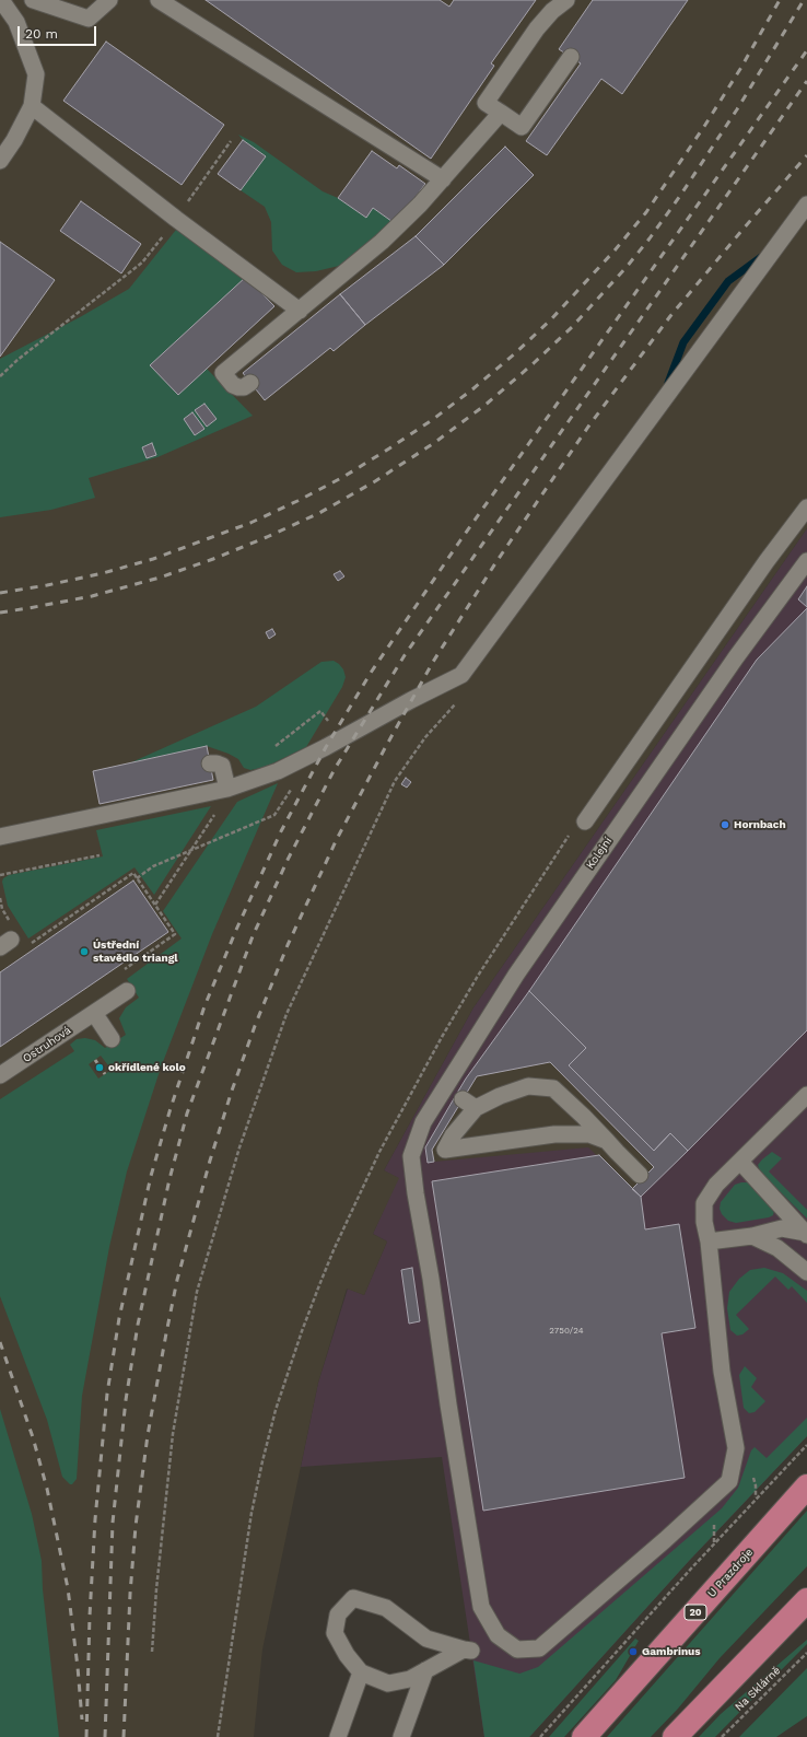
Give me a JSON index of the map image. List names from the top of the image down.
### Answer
{
  "streets": {
    "main road": ["U Prazdroje", "20"],
    "lane": ["Kolejní", "Ostruhová"],
    "path": ["Na Sklárně"]
  },
  "places": [
    "Hornbach",
    "Ústřední stavědlo triangl",
    "okřídlené kolo",
    "Gambrinus"
  ],
  "house_numbers": ["2750/24"],
  "scale_bar": "20 m"
}
